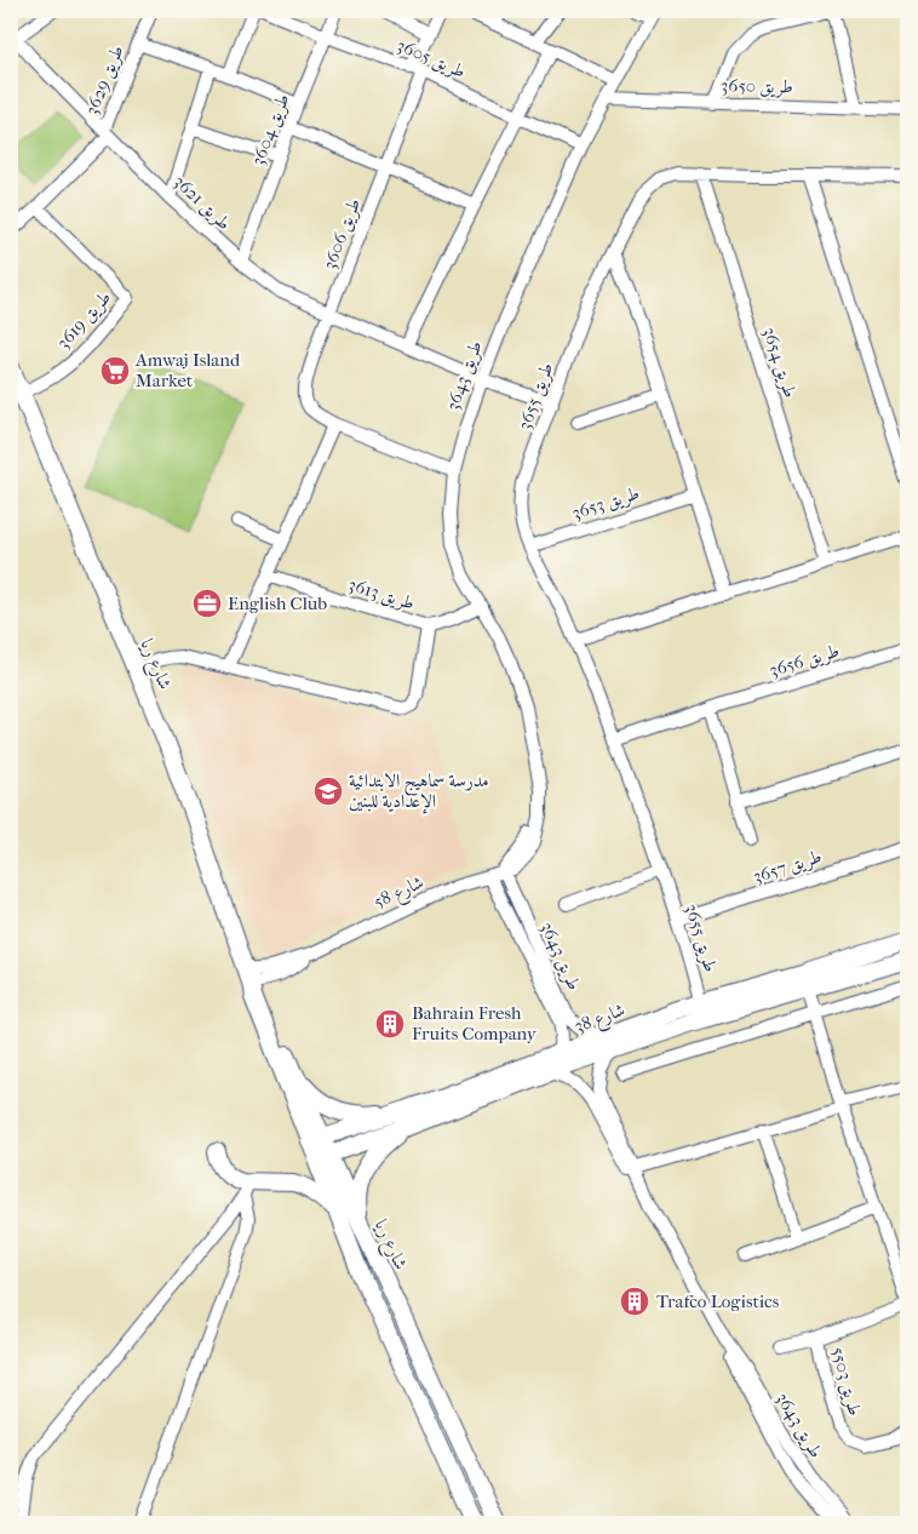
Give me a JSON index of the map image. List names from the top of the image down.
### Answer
{
  "streets": {
    "main road": ["شارع ريا", "شارع 38"],
    "street": [
      "طريق 3605",
      "طريق 3629",
      "طريق 3650",
      "طريق 3604",
      "طريق 3621",
      "طريق 3606",
      "طريق 3619",
      "طريق 3654",
      "طريق 3643",
      "طريق 3655",
      "طريق 3653",
      "طريق 3613",
      "طريق 3656",
      "طريق 3657",
      "شارع 58",
      "طريق 5503"
    ]
  },
  "crossings": [
    ["طريق 3605", "طريق 3604"],
    ["طريق 3605", "طريق 3606"],
    ["طريق 3605", "طريق 3643"],
    ["طريق 3629", "طريق 3621"],
    ["طريق 3629", "طريق 3619"],
    ["طريق 3650", "طريق 3643"],
    ["طريق 3604", "طريق 3621"],
    ["طريق 3621", "طريق 3606"],
    ["طريق 3621", "طريق 3643"],
    ["طريق 3621", "طريق 3655"],
    ["طريق 3619", "شارع ريا"],
    ["طريق 3654", "طريق 3655"],
    ["طريق 3643", "طريق 3613"],
    ["طريق 3643", "شارع 58"],
    ["طريق 3643", "شارع 38"],
    ["طريق 3655", "طريق 3653"],
    ["طريق 3655", "طريق 3656"],
    ["طريق 3655", "طريق 3657"],
    ["طريق 3655", "شارع 38"],
    ["شارع ريا", "شارع 58"],
    ["شارع ريا", "شارع 38"],
    ["شارع 38", "طريق 5503"]
  ],
  "places": {
    "supermarket": ["Amwaj Island Market"],
    "office": ["English Club"],
    "school or university": ["مدرسة سماهيج الابتدائية الإعدادية للبنين"],
    "building": ["Bahrain Fresh Fruits Company", "Trafco Logistics"]
  }
}
